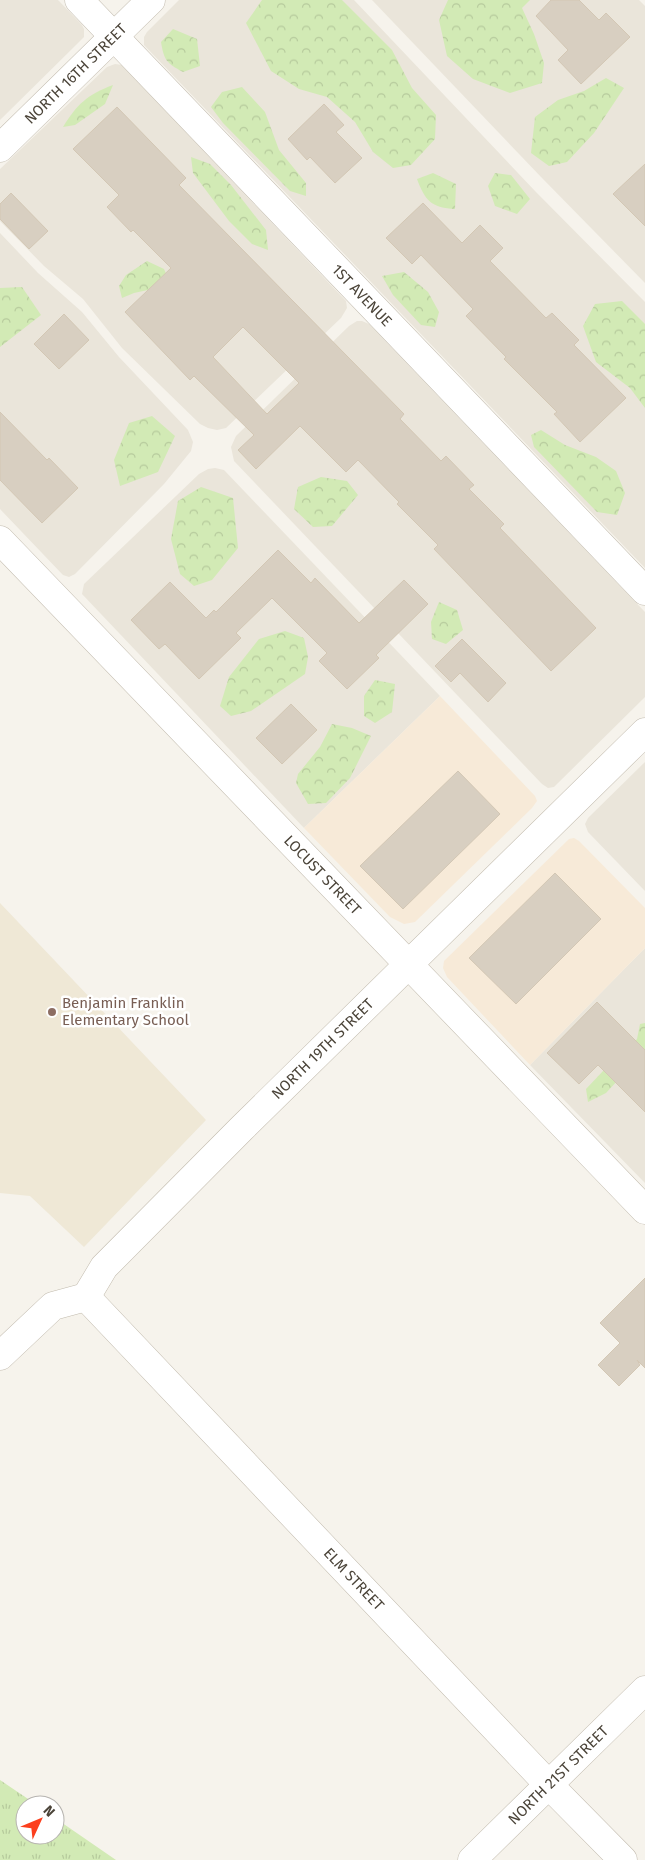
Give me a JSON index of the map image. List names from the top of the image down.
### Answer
{
  "streets": {
    "street": [
      "NORTH 16TH STREET",
      "1ST AVENUE",
      "LOCUST STREET",
      "NORTH 19TH STREET",
      "ELM STREET",
      "NORTH 21ST STREET"
    ]
  },
  "crossings": [
    ["NORTH 16TH STREET", "1ST AVENUE"],
    ["LOCUST STREET", "NORTH 19TH STREET"],
    ["NORTH 19TH STREET", "ELM STREET"],
    ["ELM STREET", "NORTH 21ST STREET"]
  ],
  "places": ["Benjamin Franklin Elementary School"],
  "north": "top right"
}
